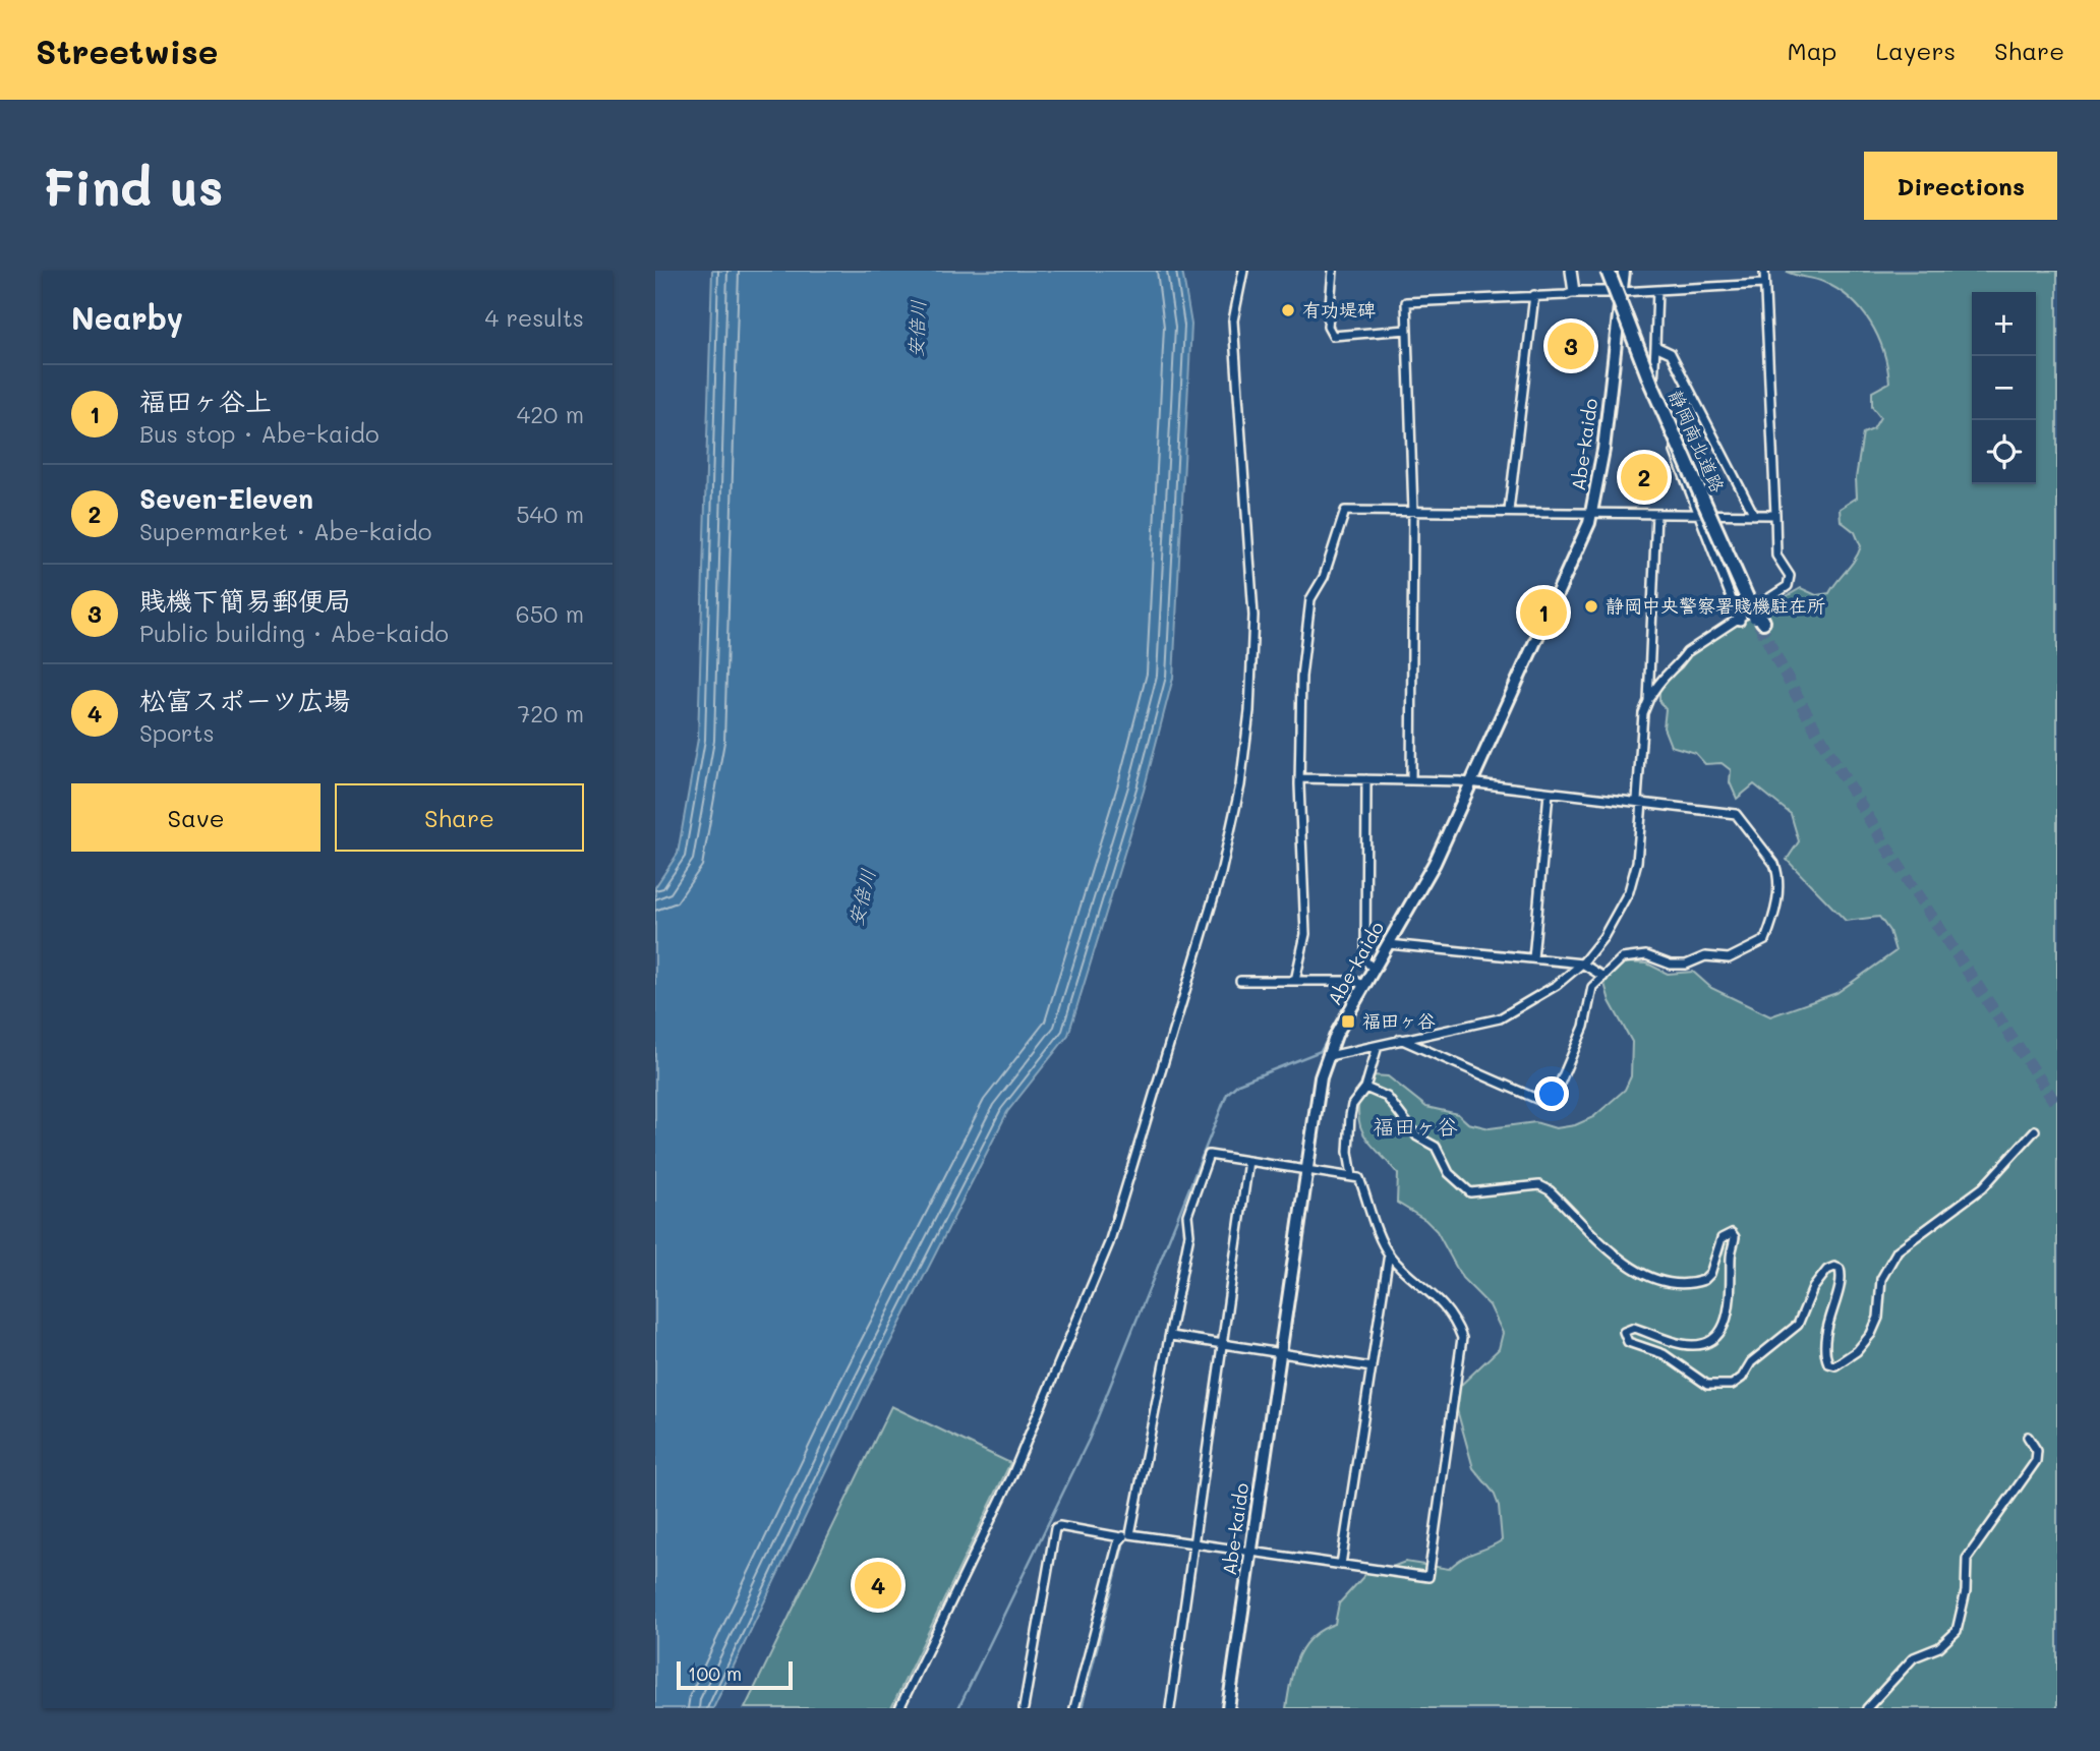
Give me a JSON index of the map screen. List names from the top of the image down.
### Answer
{
  "streets": {
    "highway": ["静岡南北道路"],
    "main road": ["Abe-kaido"]
  },
  "districts": ["福田ヶ谷"],
  "water": ["安倍川"],
  "places": {
    "other": ["有功堤碑", "静岡中央警察署賤機駐在所"],
    "transit": ["福田ヶ谷"]
  },
  "scale_bar": "100 m",
  "page": {
    "header": "Streetwise",
    "nav": ["Map", "Layers", "Share"],
    "buttons": [
      "Directions",
      ["Save", "Share"]
    ],
    "title": "Find us",
    "heading": ["Nearby", "4 results"],
    "map_buttons": ["+", "−"],
    "pins": [
      "3",
      "2",
      "1",
      "4"
    ],
    "list": [
      {
        "mark": "1",
        "name": "福田ヶ谷上",
        "note": "Bus stop · Abe-kaido",
        "value": "420 m"
      },
      {
        "mark": "2",
        "name": "Seven-Eleven",
        "note": "Supermarket · Abe-kaido",
        "value": "540 m"
      },
      {
        "mark": "3",
        "name": "賎機下簡易郵便局",
        "note": "Public building · Abe-kaido",
        "value": "650 m"
      },
      {
        "mark": "4",
        "name": "松富スポーツ広場",
        "note": "Sports",
        "value": "720 m"
      }
    ],
    "scale": "100 m"
  }
}
